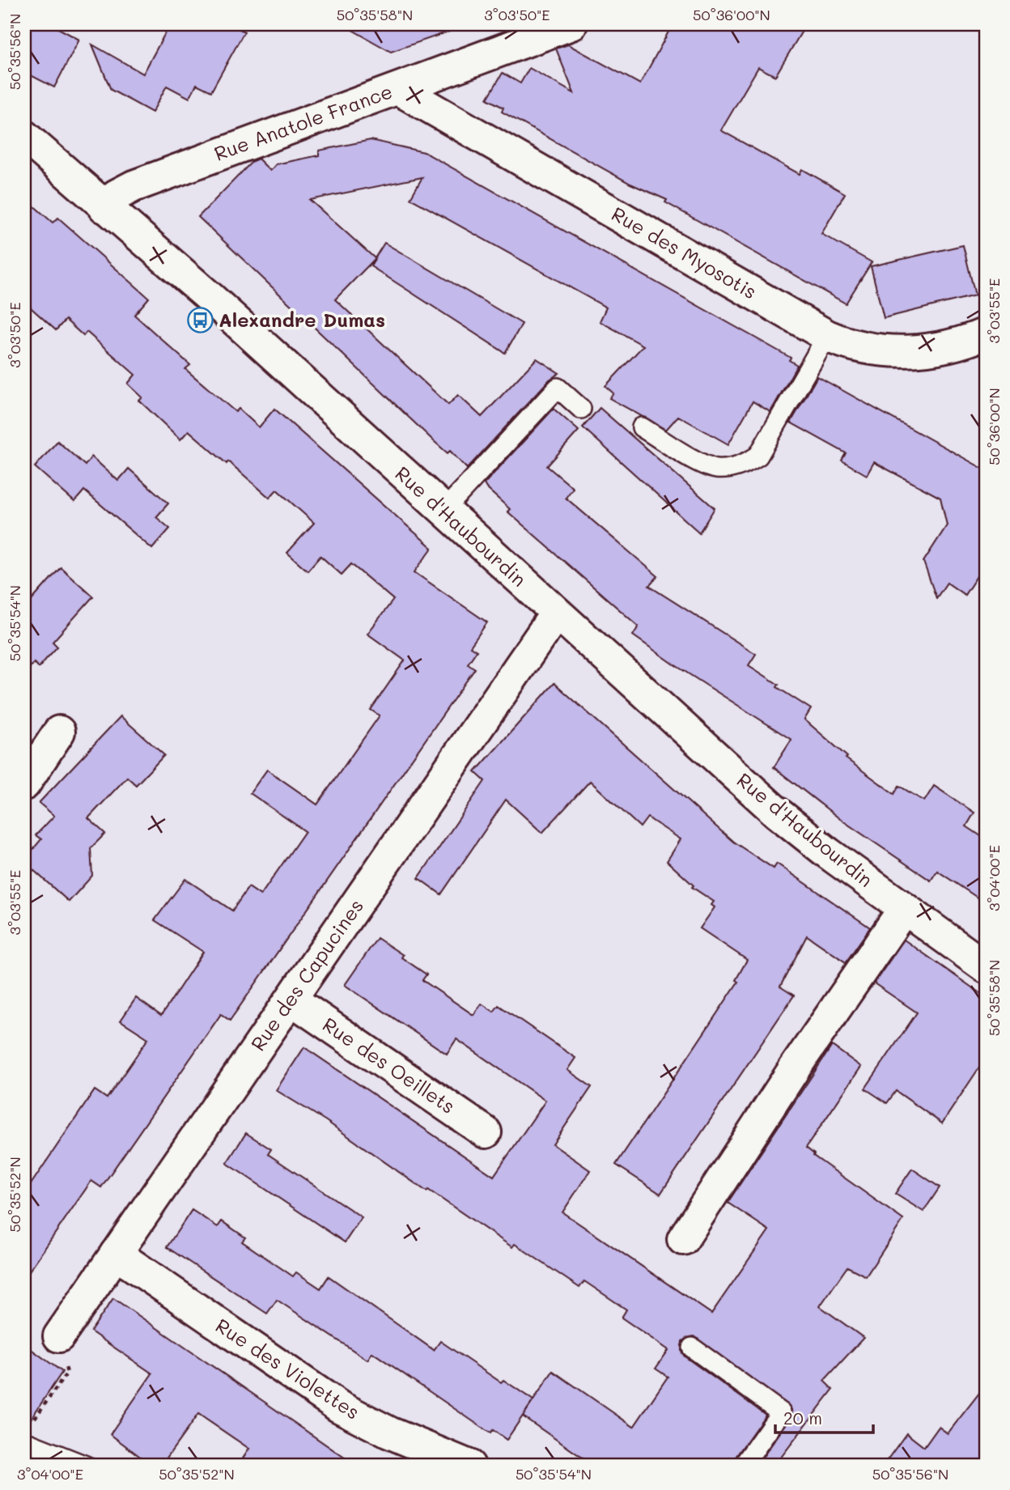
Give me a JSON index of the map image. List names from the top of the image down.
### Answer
{
  "streets": {
    "street": [
      "Rue Anatole France",
      "Rue des Myosotis",
      "Rue d'Haubourdin",
      "Rue des Capucines",
      "Rue des Oeillets",
      "Rue des Violettes"
    ]
  },
  "crossings": [
    ["Rue Anatole France", "Rue des Myosotis"],
    ["Rue Anatole France", "Rue d'Haubourdin"],
    ["Rue d'Haubourdin", "Rue des Capucines"],
    ["Rue des Capucines", "Rue des Oeillets"],
    ["Rue des Capucines", "Rue des Violettes"]
  ],
  "places": {
    "bus stop": ["Alexandre Dumas"]
  },
  "scale_bar": "20 m",
  "coordinates": [
    "50°35'58\"N",
    "3°03'50\"E",
    "50°36'00\"N",
    "50°35'56\"N",
    "3°03'55\"E",
    "50°35'54\"N",
    "3°04'00\"E",
    "50°35'52\"N"
  ]
}
